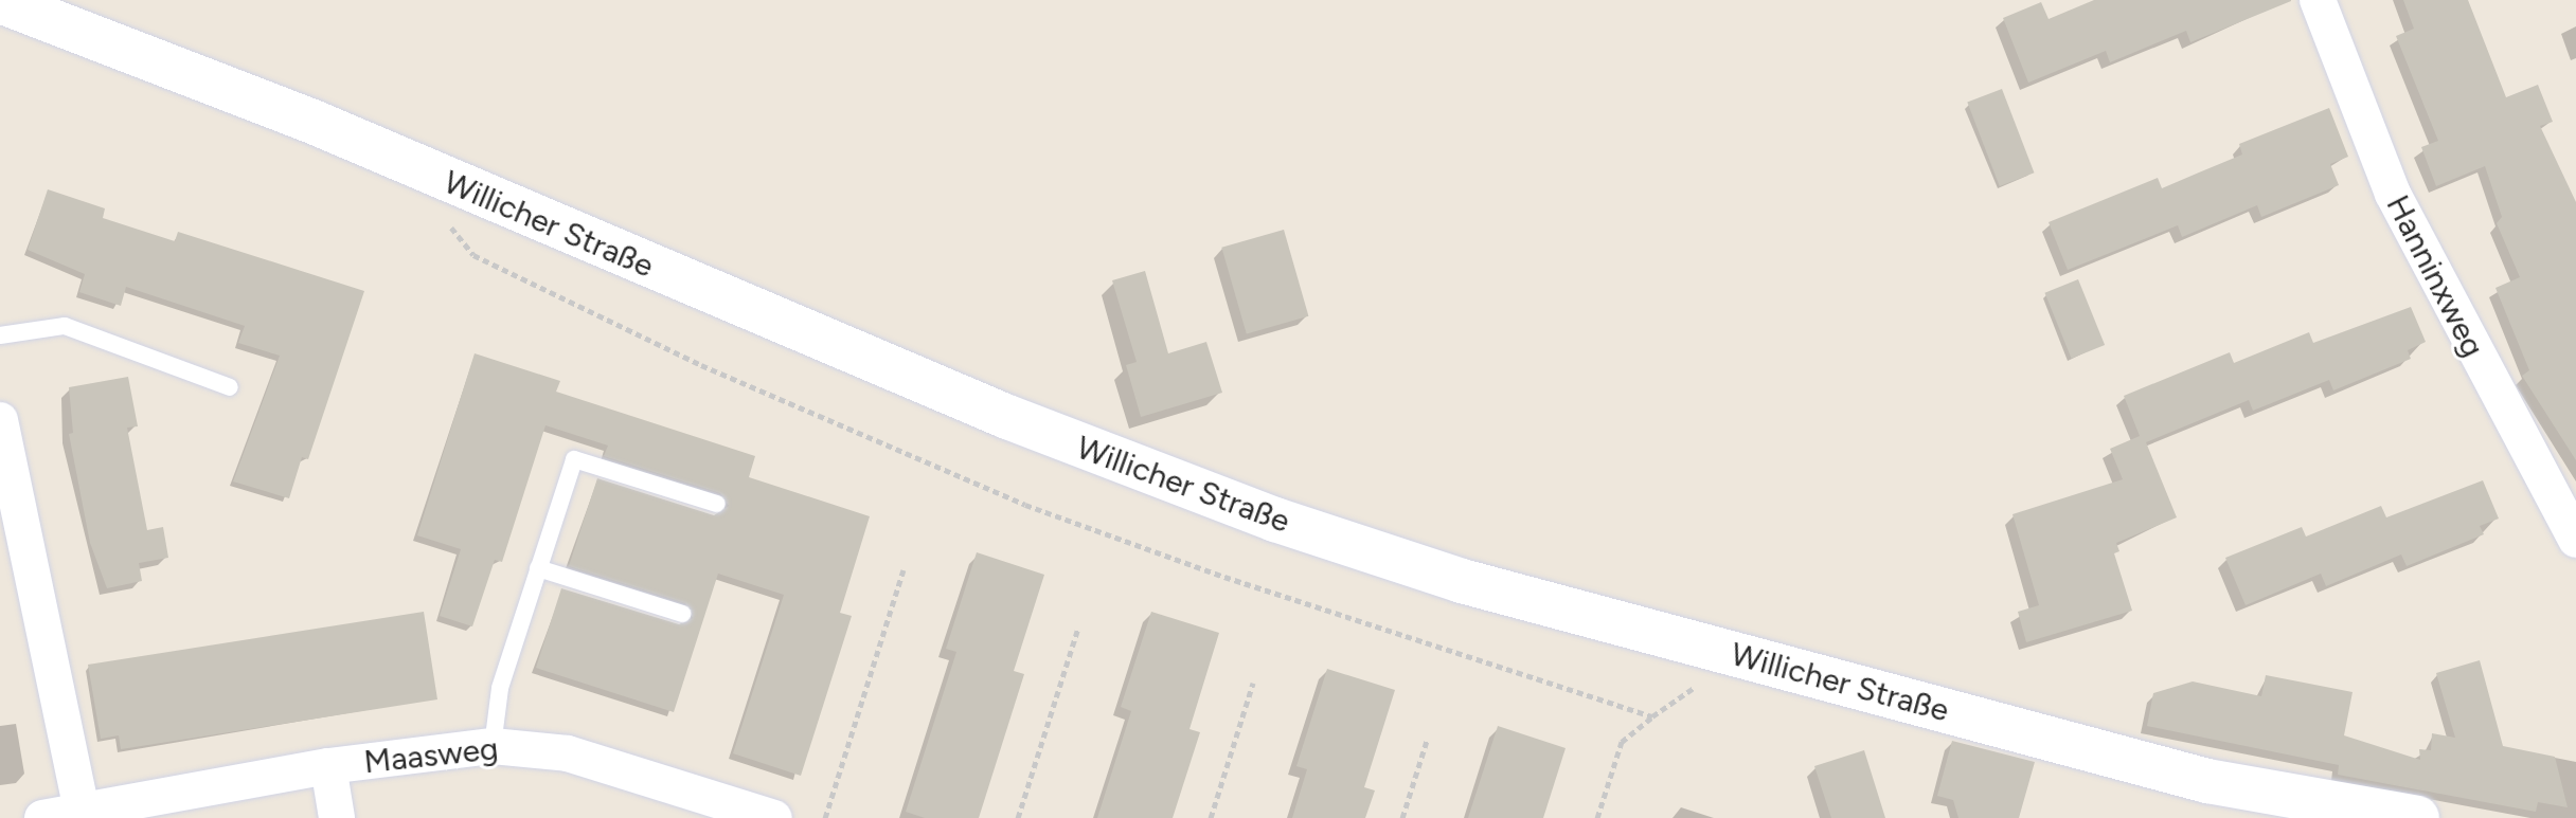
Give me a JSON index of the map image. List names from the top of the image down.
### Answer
{
  "streets": {
    "street": ["Willicher Straße", "Hanninxweg", "Maasweg"]
  }
}
